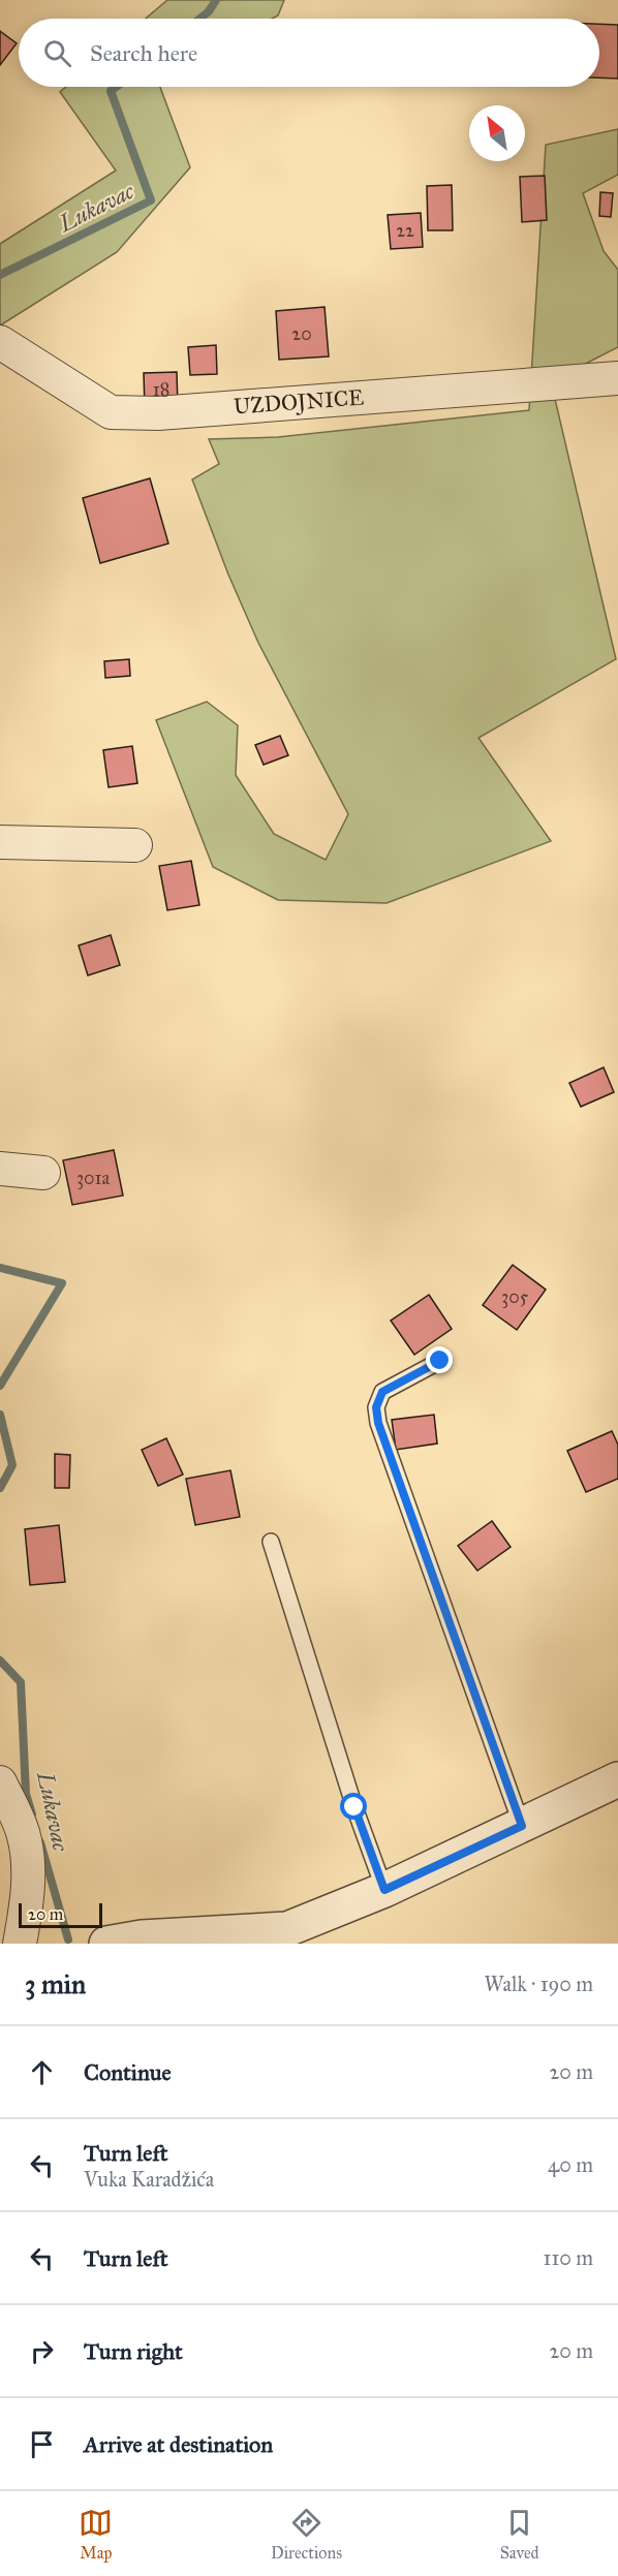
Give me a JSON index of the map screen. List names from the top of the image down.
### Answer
{
  "streets": {
    "street": ["UZDOJNICE"]
  },
  "water": ["Lukavac"],
  "house_numbers": [
    "22",
    "20",
    "18",
    "301a",
    "305"
  ],
  "scale_bar": "20 m",
  "north": "top left",
  "page": {
    "search": "Search here",
    "scale": "20 m",
    "heading": ["3 min", "Walk · 190 m"],
    "list": [
      ["Continue", "20 m"],
      ["Turn left", "Vuka Karadžića", "40 m"],
      ["Turn left", "110 m"],
      ["Turn right", "20 m"],
      "Arrive at destination"
    ],
    "nav": ["Map", "Directions", "Saved"]
  }
}
